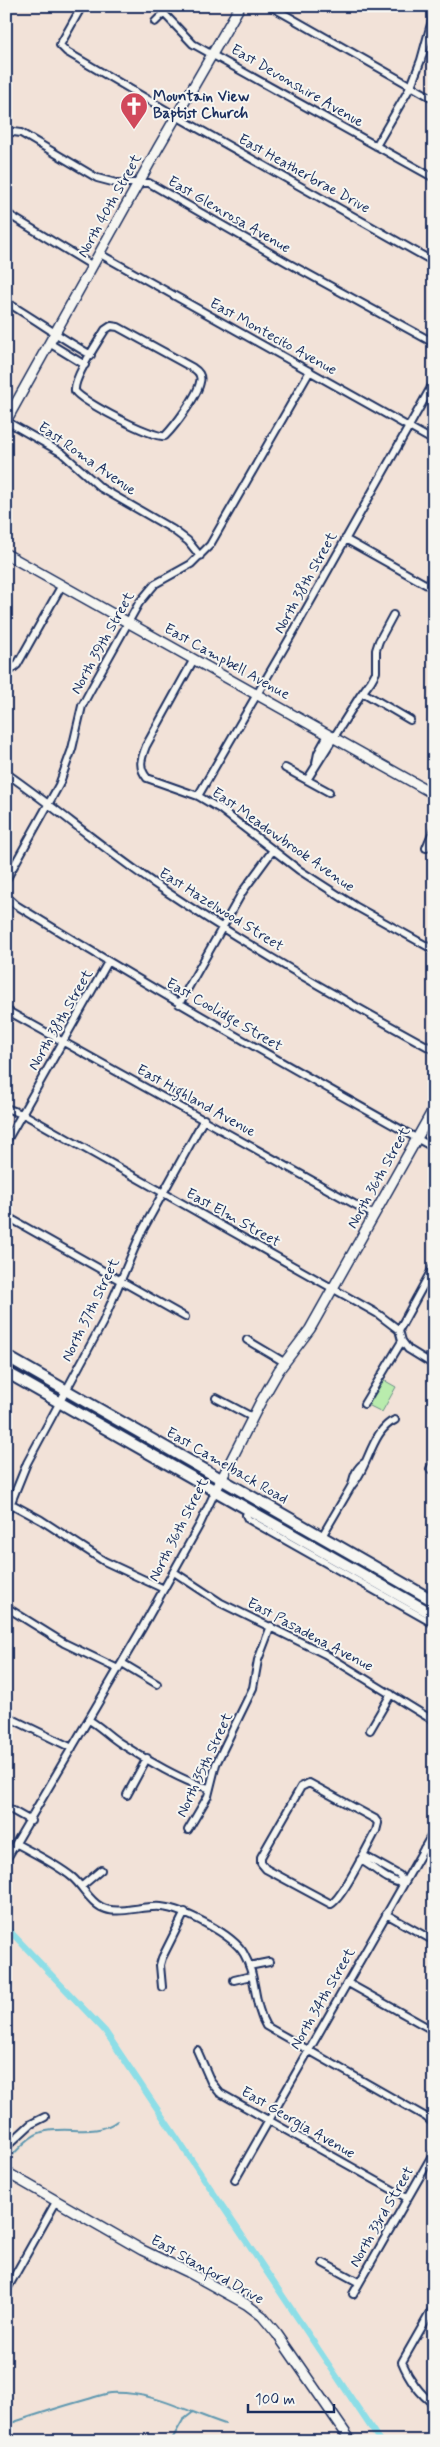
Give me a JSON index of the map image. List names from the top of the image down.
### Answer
{
  "streets": {
    "main road": ["East Camelback Road"],
    "street": [
      "East Devonshire Avenue",
      "East Heatherbrae Drive",
      "North 40th Street",
      "East Glenrosa Avenue",
      "East Montecito Avenue",
      "East Roma Avenue",
      "North 38th Street",
      "North 39th Street",
      "East Campbell Avenue",
      "East Meadowbrook Avenue",
      "East Hazelwood Street",
      "East Coolidge Street",
      "East Highland Avenue",
      "North 36th Street",
      "East Elm Street",
      "North 37th Street",
      "East Pasadena Avenue",
      "North 35th Street",
      "North 34th Street",
      "East Georgia Avenue",
      "North 33rd Street",
      "East Stanford Drive"
    ]
  },
  "crossings": [
    ["East Devonshire Avenue", "North 40th Street"],
    ["East Heatherbrae Drive", "North 40th Street"],
    ["North 40th Street", "East Glenrosa Avenue"],
    ["North 40th Street", "East Montecito Avenue"],
    ["North 40th Street", "East Roma Avenue"],
    ["East Montecito Avenue", "North 38th Street"],
    ["East Montecito Avenue", "North 39th Street"],
    ["East Roma Avenue", "North 39th Street"],
    ["North 38th Street", "East Campbell Avenue"],
    ["North 38th Street", "East Meadowbrook Avenue"],
    ["North 38th Street", "East Coolidge Street"],
    ["North 38th Street", "East Highland Avenue"],
    ["North 38th Street", "East Elm Street"],
    ["North 39th Street", "East Campbell Avenue"],
    ["North 39th Street", "East Hazelwood Street"],
    ["East Campbell Avenue", "East Meadowbrook Avenue"],
    ["East Coolidge Street", "North 36th Street"],
    ["East Highland Avenue", "North 36th Street"],
    ["East Highland Avenue", "North 37th Street"],
    ["North 36th Street", "East Elm Street"],
    ["North 36th Street", "East Camelback Road"],
    ["North 36th Street", "East Pasadena Avenue"],
    ["East Elm Street", "North 37th Street"],
    ["North 37th Street", "East Camelback Road"],
    ["East Pasadena Avenue", "North 35th Street"],
    ["North 34th Street", "East Georgia Avenue"],
    ["East Georgia Avenue", "North 33rd Street"]
  ],
  "places": {
    "church": ["Mountain View Baptist Church"]
  },
  "scale_bar": "100 m"
}
